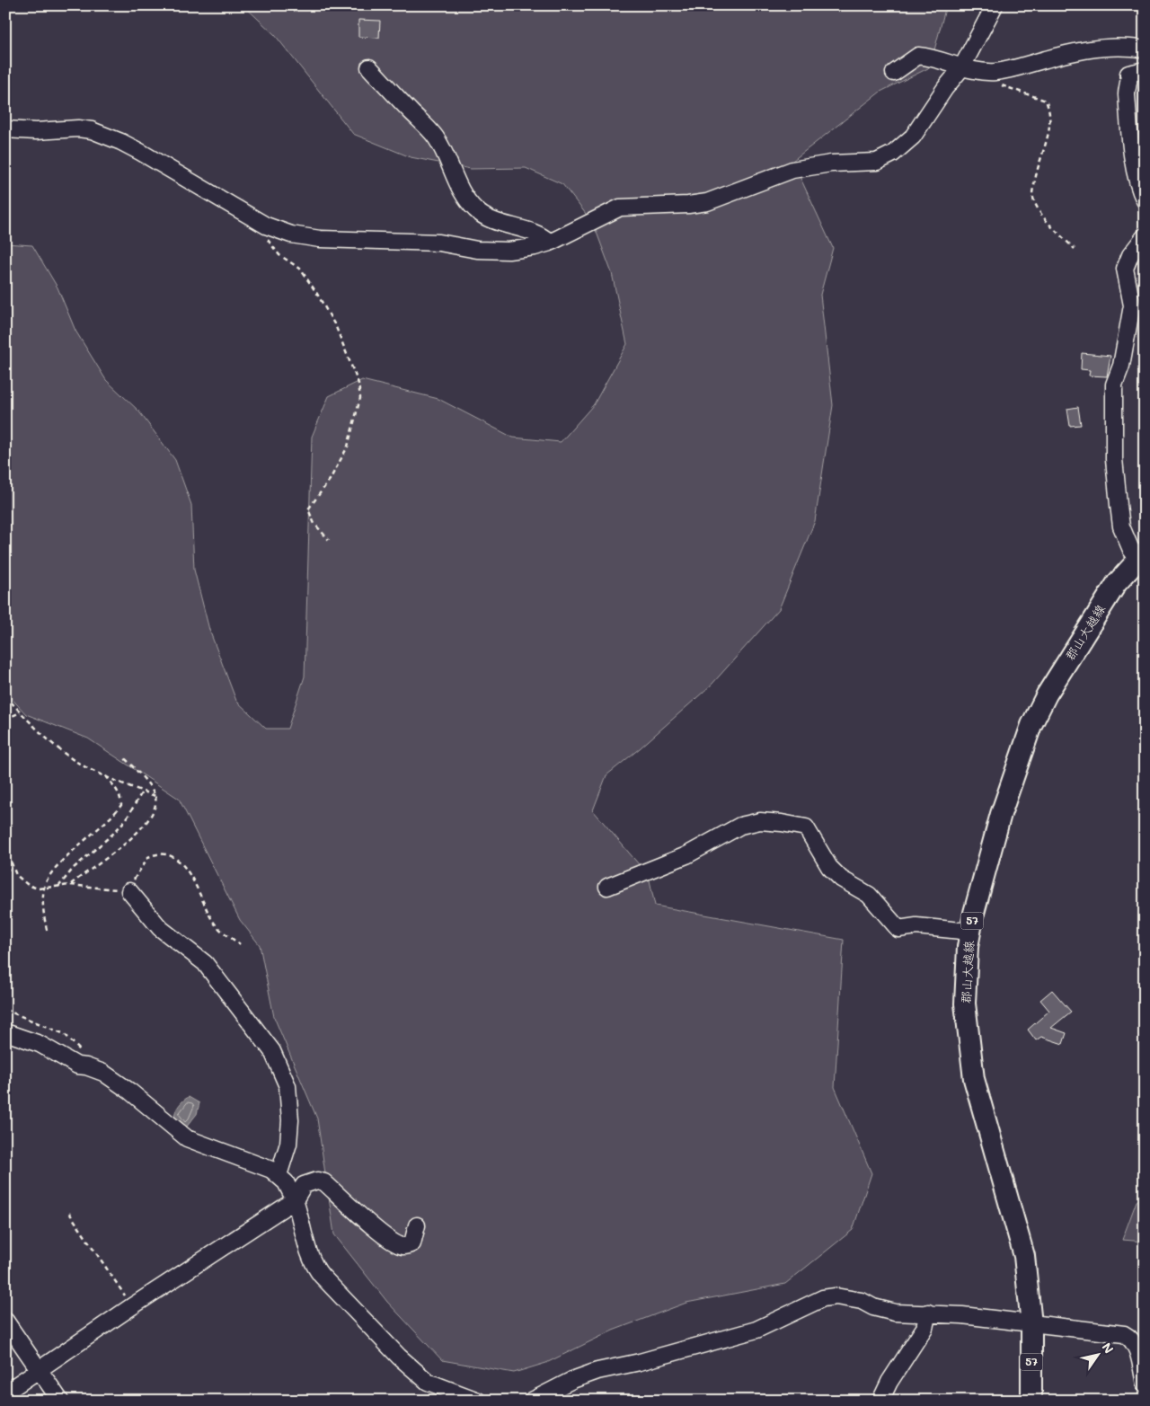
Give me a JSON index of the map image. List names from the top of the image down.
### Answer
{
  "streets": {
    "main road": ["郡山大越線", "57"]
  },
  "north": "top right"
}
